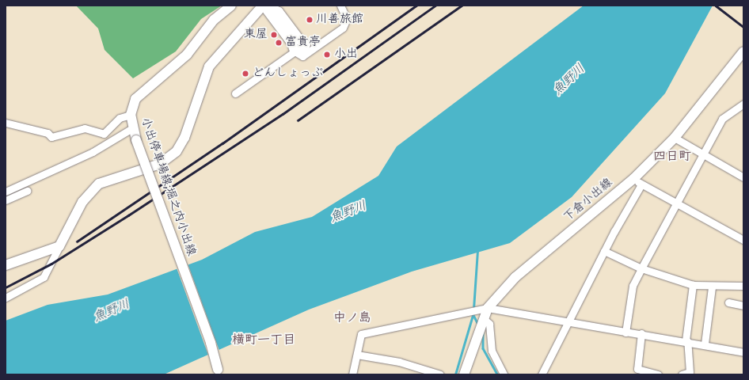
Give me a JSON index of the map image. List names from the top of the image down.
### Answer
{
  "streets": {
    "main road": ["小出停車場線;堀之内小出線", "下倉小出線"]
  },
  "districts": ["四日町", "中ノ島", "横町一丁目"],
  "water": ["魚野川"],
  "places": [
    "川善旅館",
    "東屋",
    "富貴亭",
    "小出",
    "どんしょっぷ"
  ]
}
